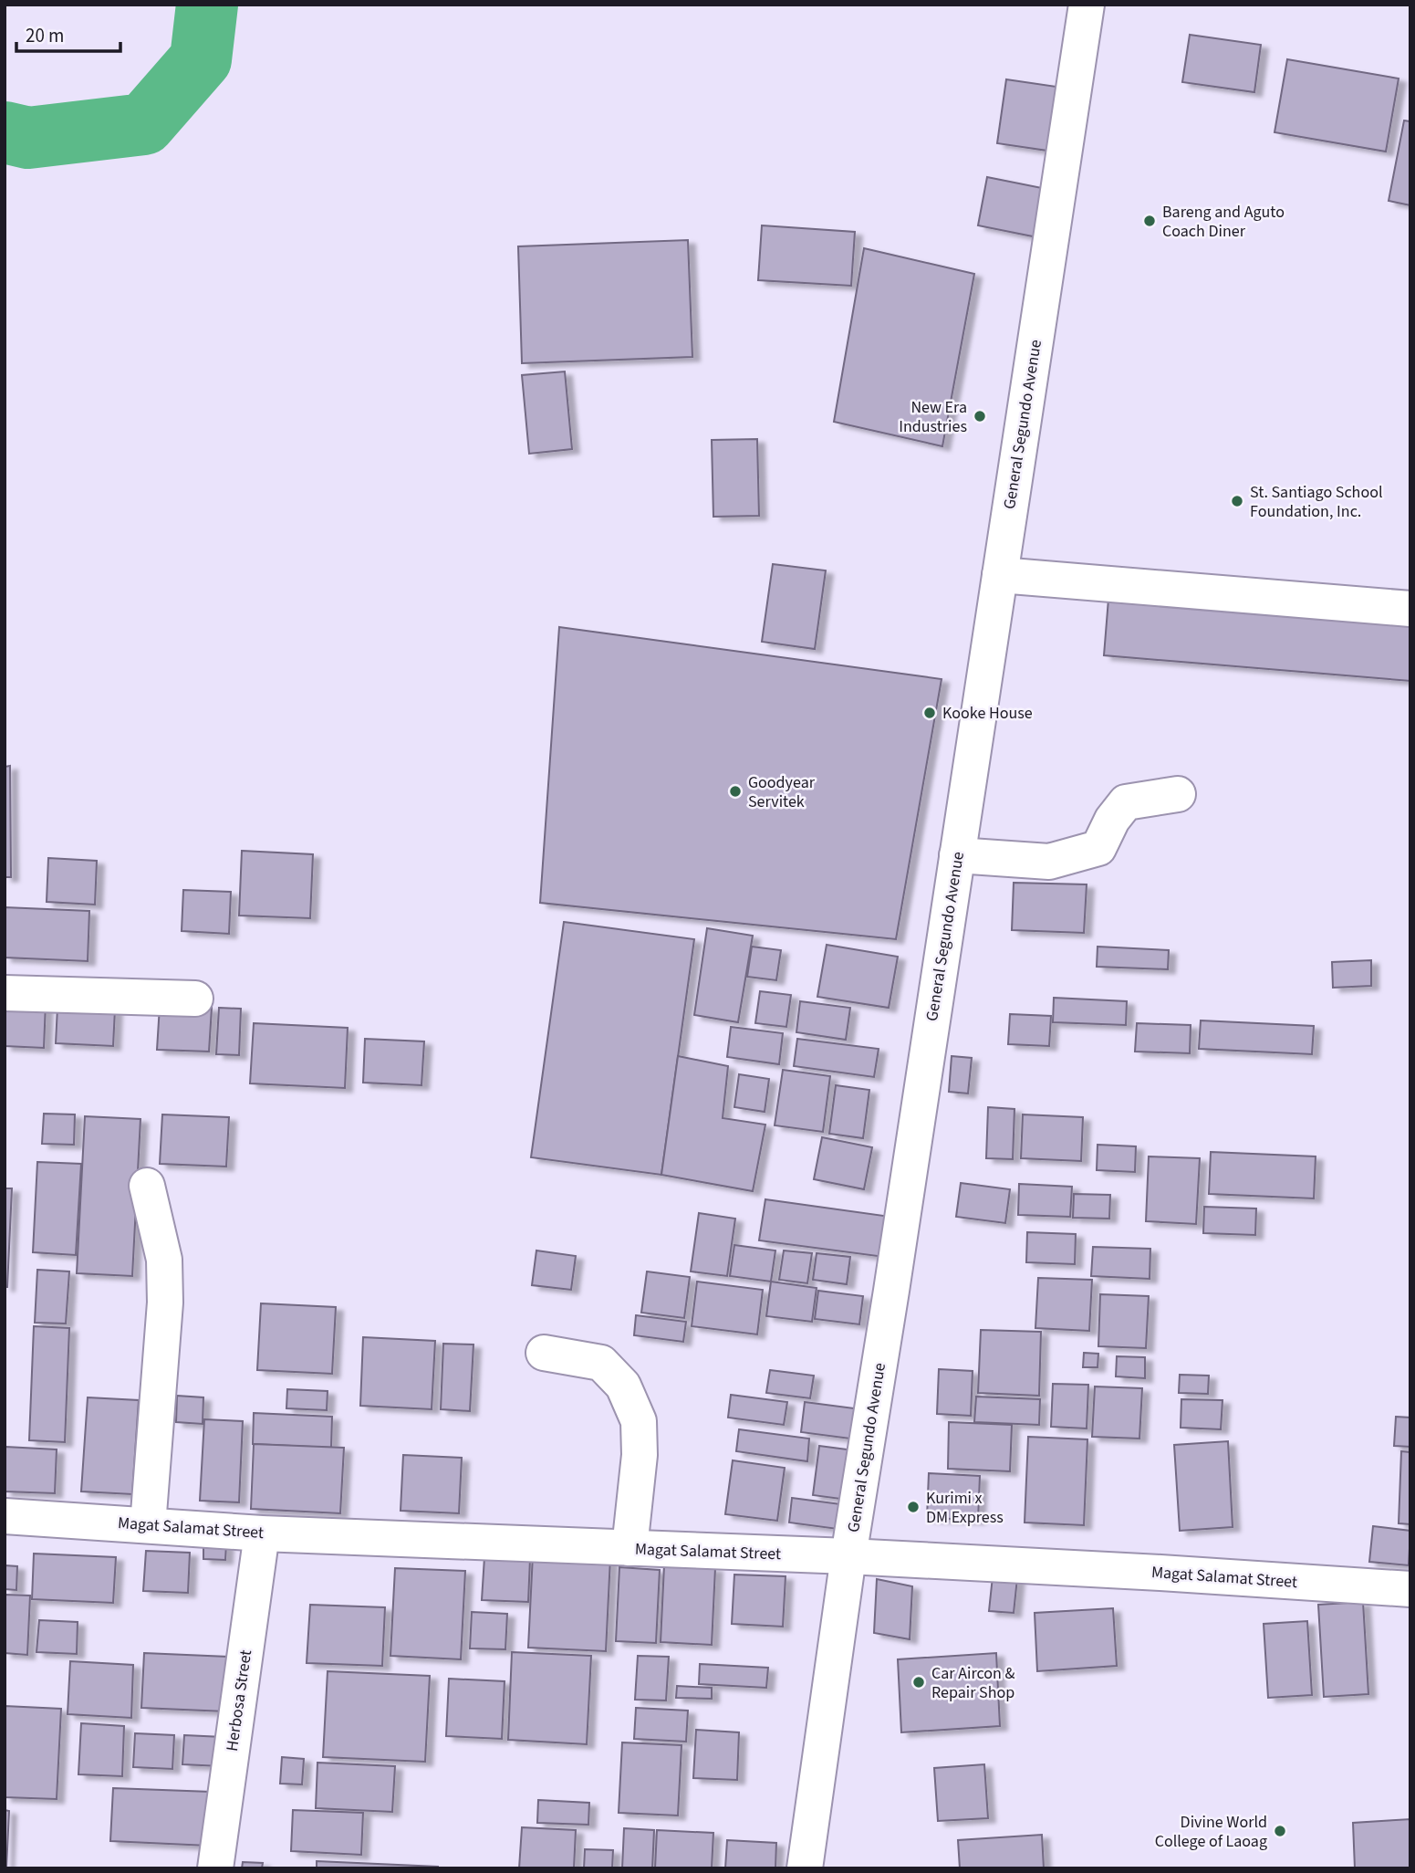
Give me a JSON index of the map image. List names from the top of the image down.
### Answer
{
  "streets": {
    "main road": ["General Segundo Avenue", "Magat Salamat Street", "Herbosa Street"]
  },
  "crossings": [
    ["General Segundo Avenue", "Magat Salamat Street"],
    ["Magat Salamat Street", "Herbosa Street"]
  ],
  "places": [
    "Bareng and Aguto Coach Diner",
    "New Era Industries",
    "St. Santiago School Foundation, Inc.",
    "Kooke House",
    "Goodyear Servitek",
    "Kurimi x DM Express",
    "Car Aircon & Repair Shop",
    "Divine World College of Laoag"
  ],
  "scale_bar": "20 m"
}
